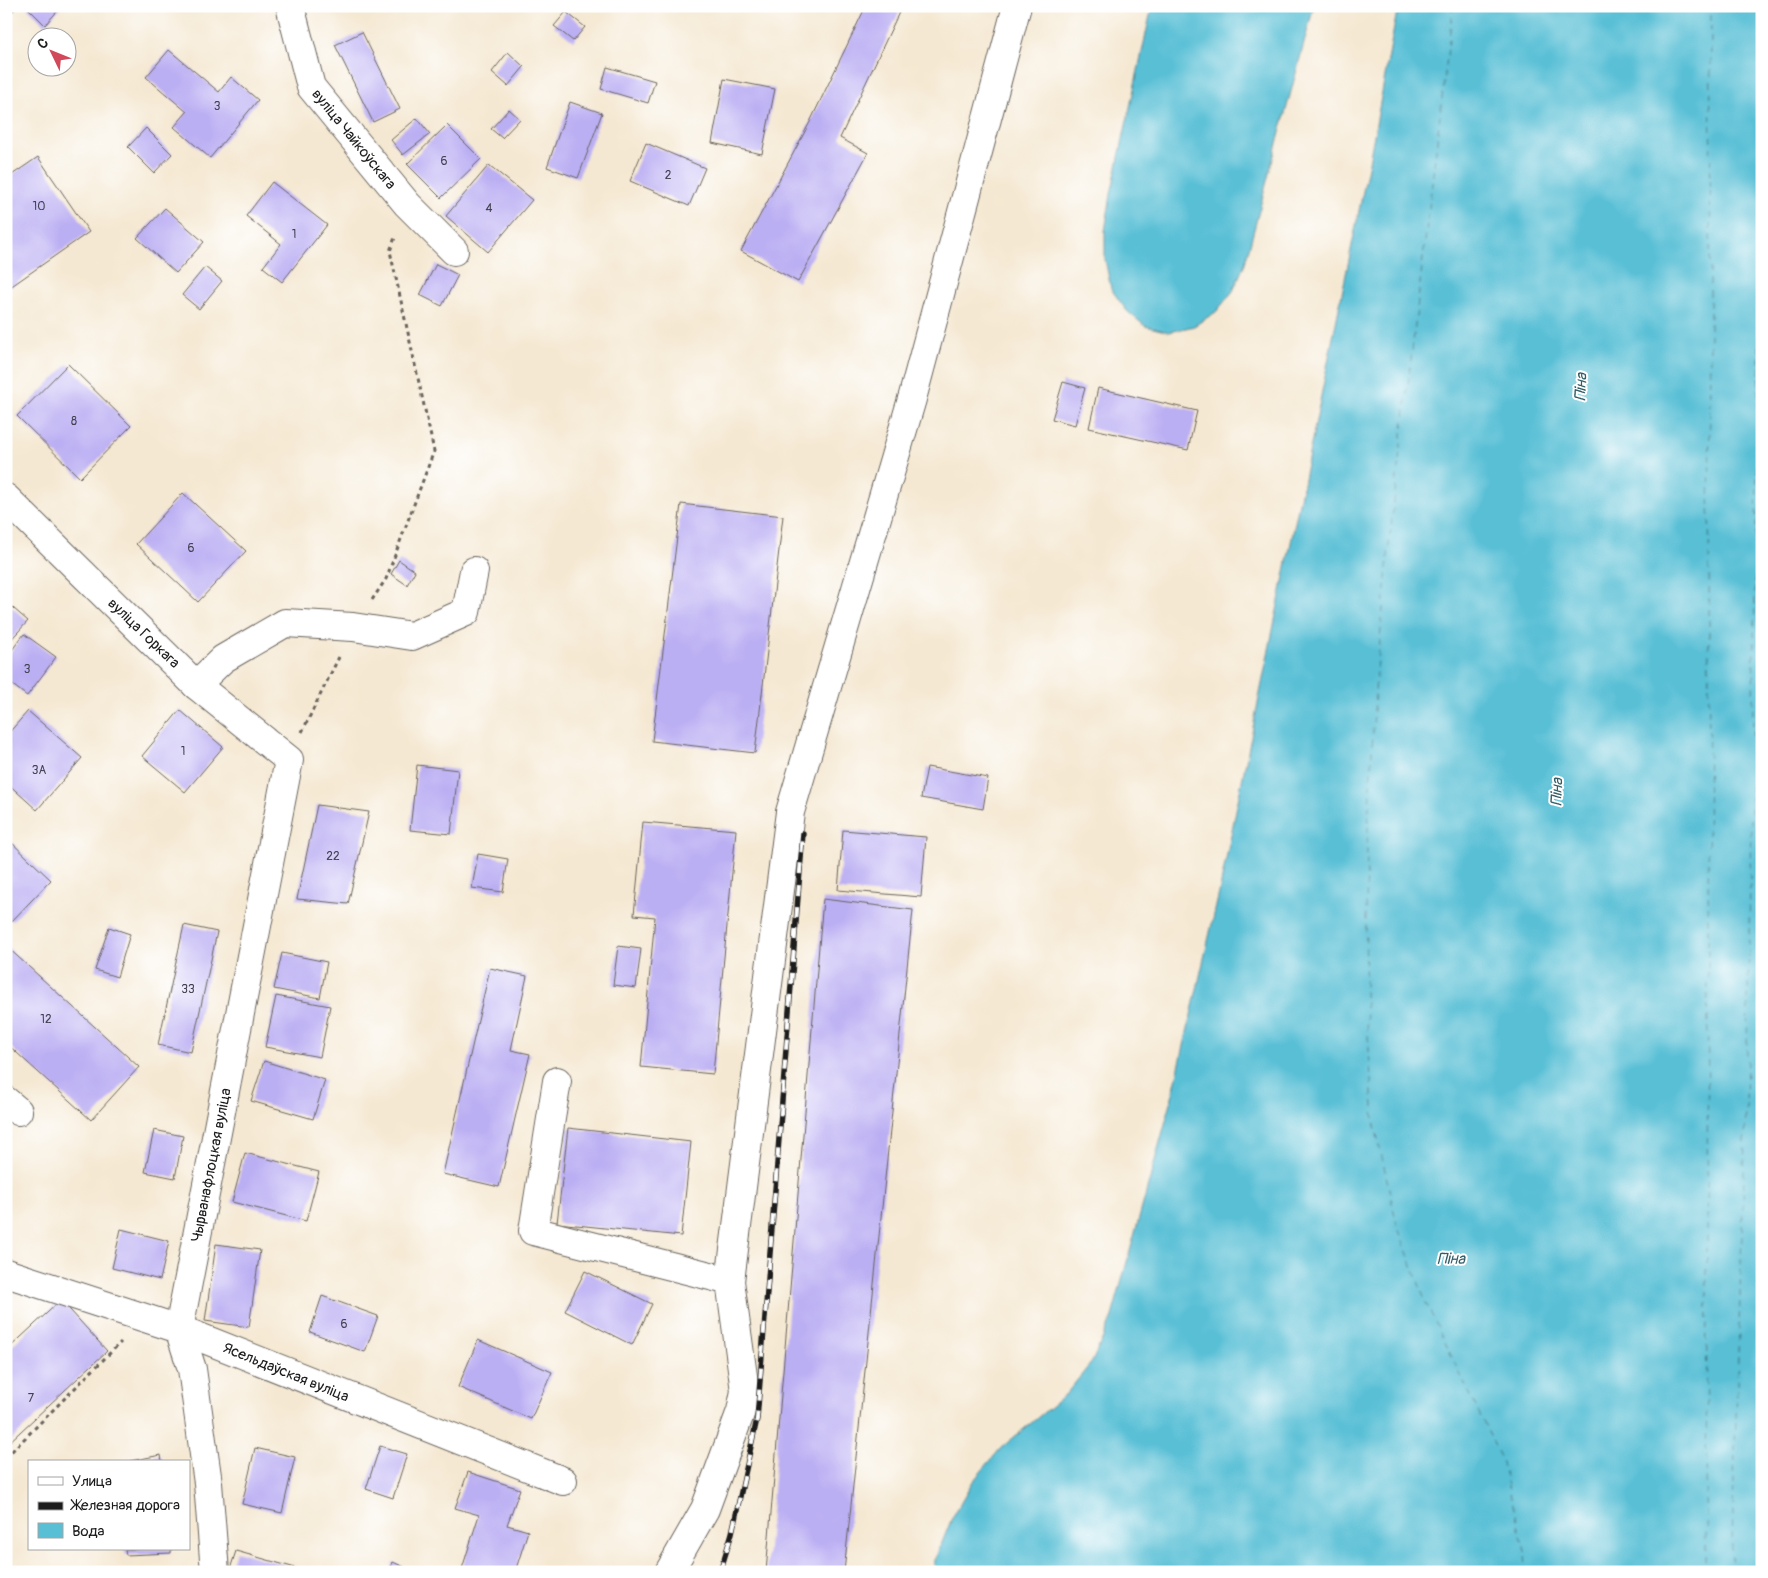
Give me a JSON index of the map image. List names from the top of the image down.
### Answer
{
  "streets": {
    "street": [
      "вуліца Чайкоўскага",
      "вуліца Горкага",
      "Чырванафлоцкая вуліца",
      "Ясельдаўская вуліца"
    ]
  },
  "crossings": [
    ["вуліца Горкага", "Чырванафлоцкая вуліца"],
    ["Чырванафлоцкая вуліца", "Ясельдаўская вуліца"]
  ],
  "water": ["Піна"],
  "house_numbers": [
    "3",
    "6",
    "2",
    "10",
    "4",
    "1",
    "8",
    "6",
    "3",
    "1",
    "3А",
    "22",
    "33",
    "12",
    "6",
    "7"
  ],
  "legend": ["Улица", "Железная дорога", "Вода"],
  "north": "top left"
}
